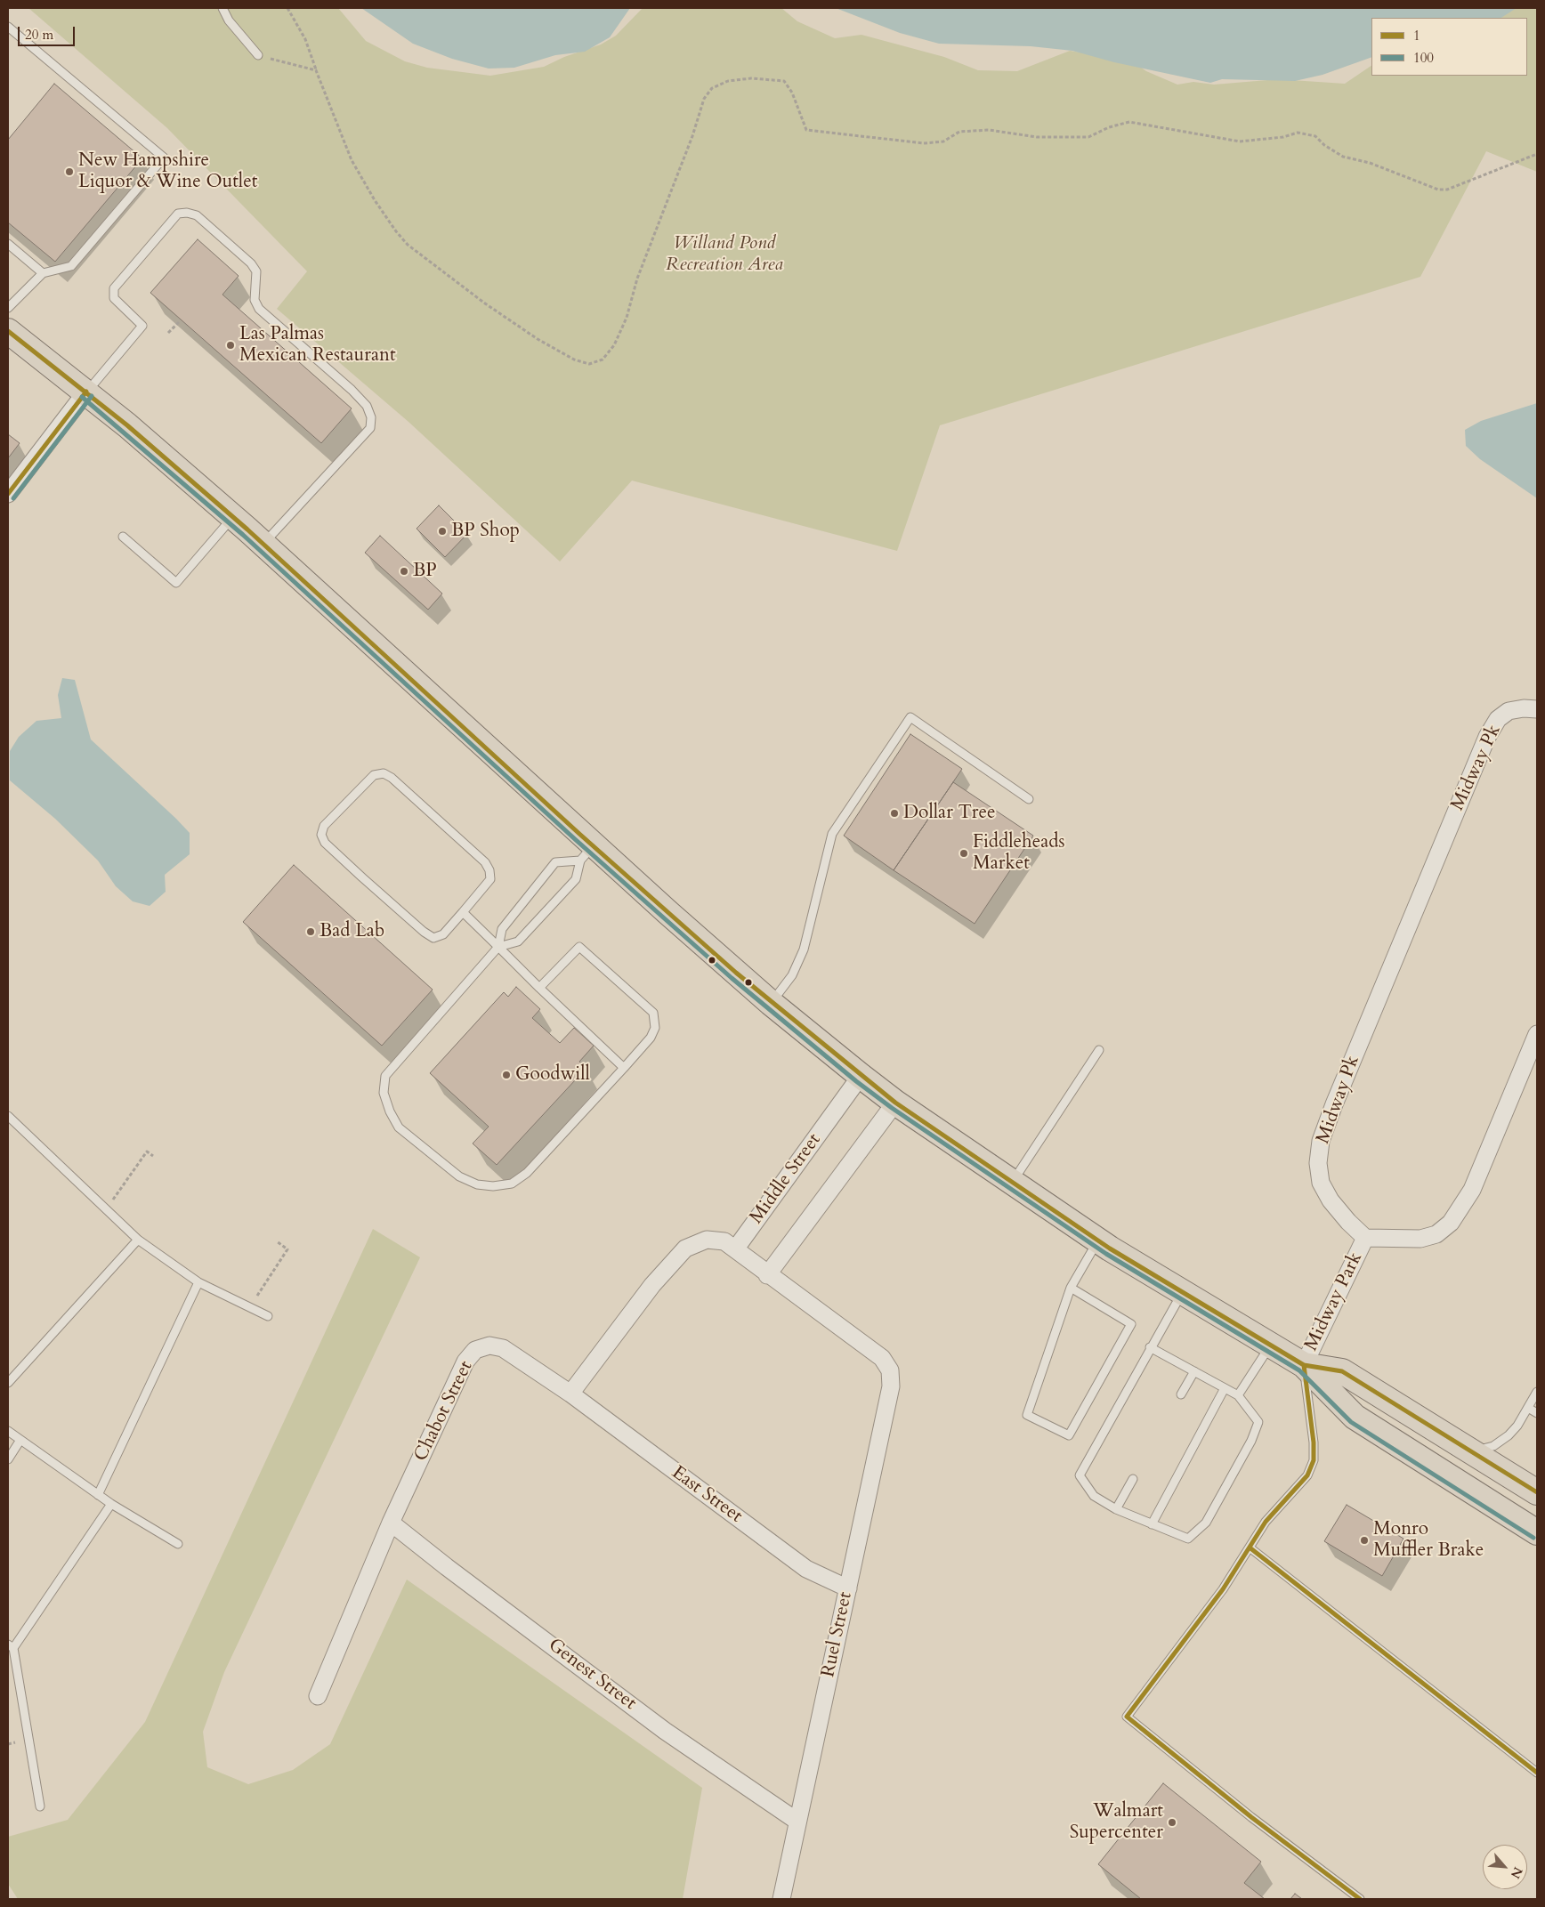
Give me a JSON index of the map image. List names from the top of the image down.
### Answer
{
  "streets": {
    "street": [
      "Midway Pk",
      "Middle Street",
      "Midway Park",
      "Chabot Street",
      "East Street",
      "Ruel Street",
      "Genest Street"
    ]
  },
  "crossings": [
    ["Midway Pk", "Midway Park"],
    ["Chabot Street", "East Street"],
    ["Chabot Street", "Genest Street"],
    ["East Street", "Ruel Street"],
    ["Ruel Street", "Genest Street"]
  ],
  "parks": ["Willand Pond Recreation Area"],
  "places": [
    "New Hampshire Liquor & Wine Outlet",
    "Las Palmas Mexican Restaurant",
    "BP Shop",
    "BP",
    "Dollar Tree",
    "Fiddleheads Market",
    "Bad Lab",
    "Goodwill",
    "Monro Muffler Brake",
    "Walmart Supercenter"
  ],
  "lines": ["transit line 1", "transit line 100"],
  "legend": ["1", "100"],
  "scale_bar": "20 m",
  "north": "bottom right"
}
